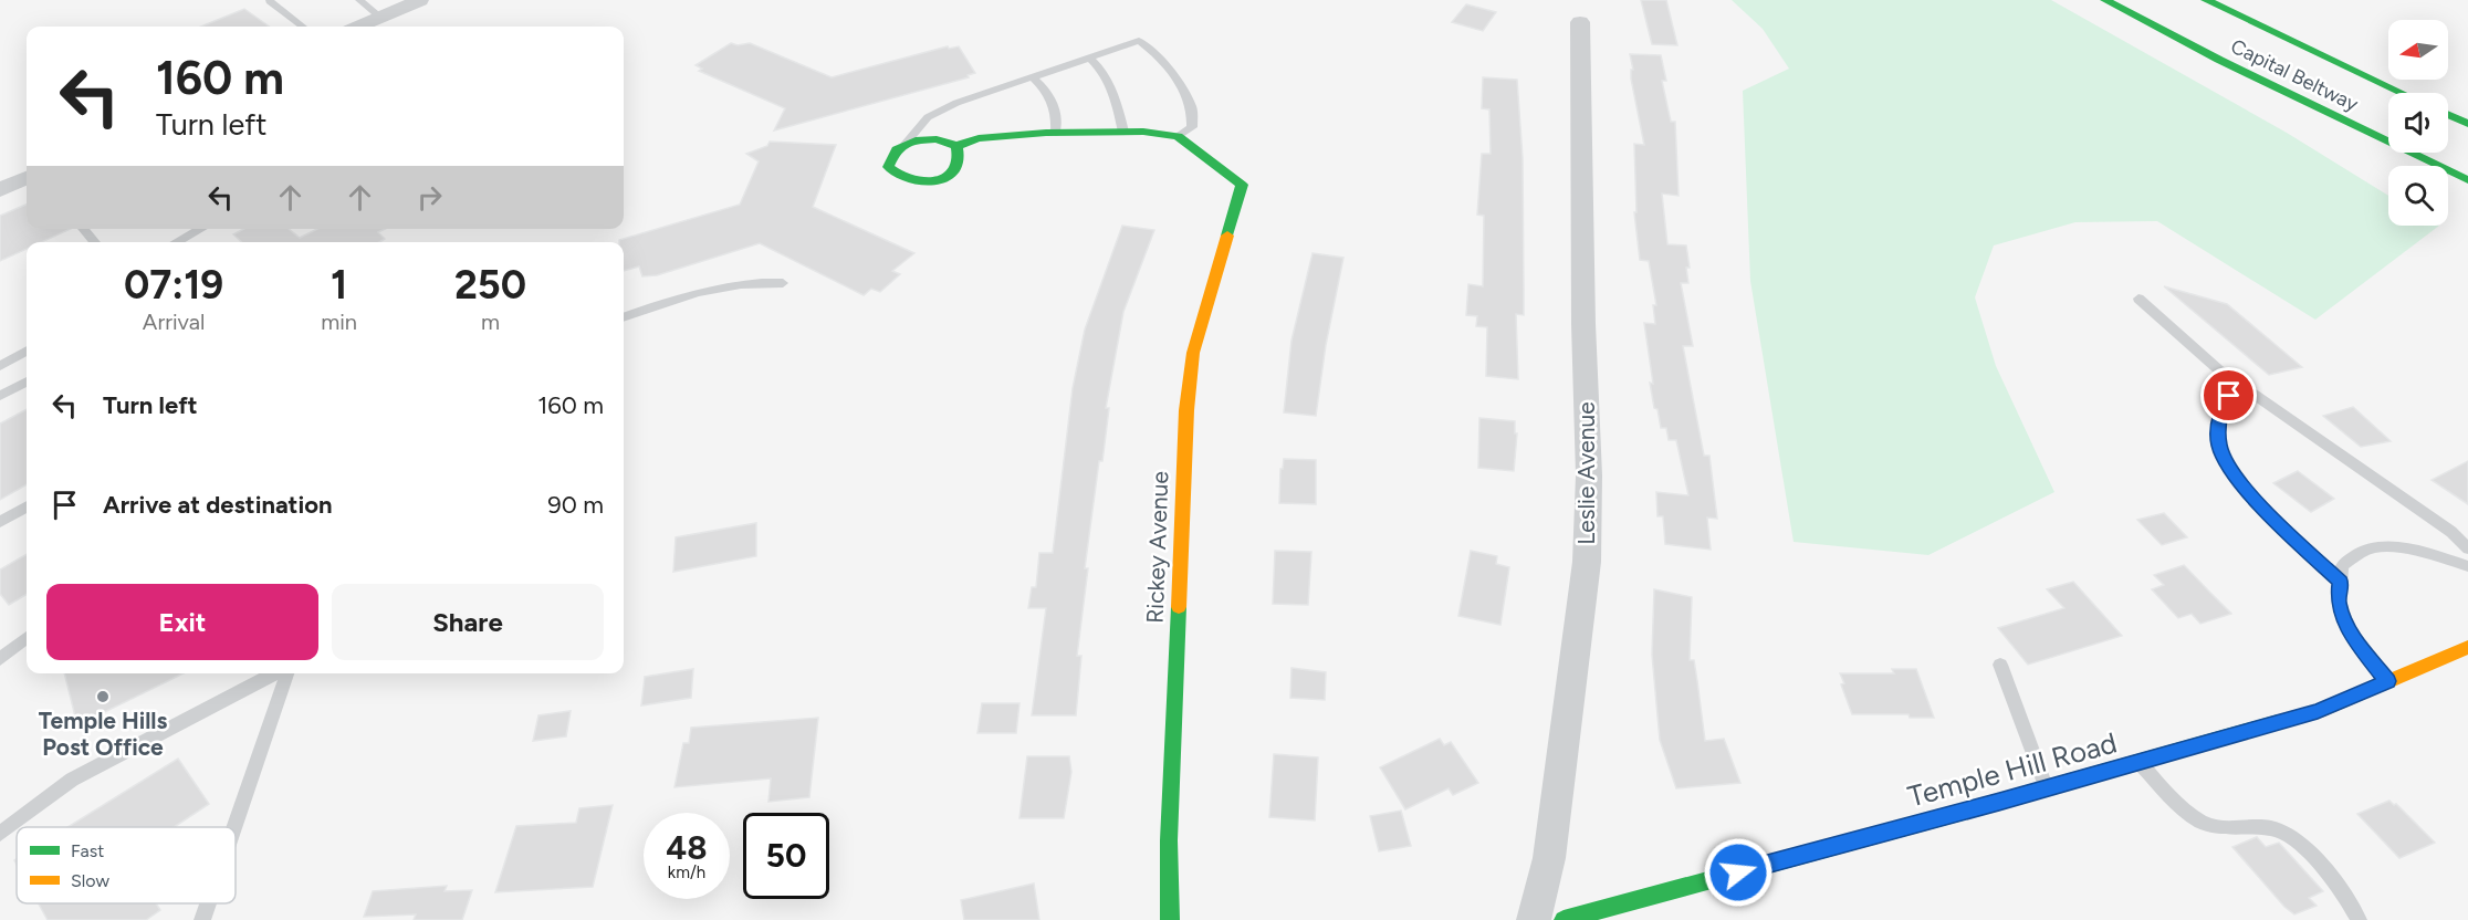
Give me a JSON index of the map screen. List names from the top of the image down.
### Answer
{
  "streets": {
    "main road": ["Capital Beltway", "Rickey Avenue", "Temple Hill Road"],
    "street": ["Leslie Avenue"]
  },
  "places": ["Temple Hills Post Office"],
  "legend": ["Fast", "Slow"],
  "north": "left",
  "page": {
    "turn": ["160 m", "Turn left"],
    "eta": [
      "07:19",
      "Arrival",
      "1",
      "min",
      "250",
      "m"
    ],
    "list": [
      {
        "name": "Turn left",
        "value": "160 m"
      },
      {
        "name": "Arrive at destination",
        "value": "90 m"
      }
    ],
    "buttons": ["Exit", "Share"],
    "speed": "48 km/h",
    "limit": "50"
  }
}
